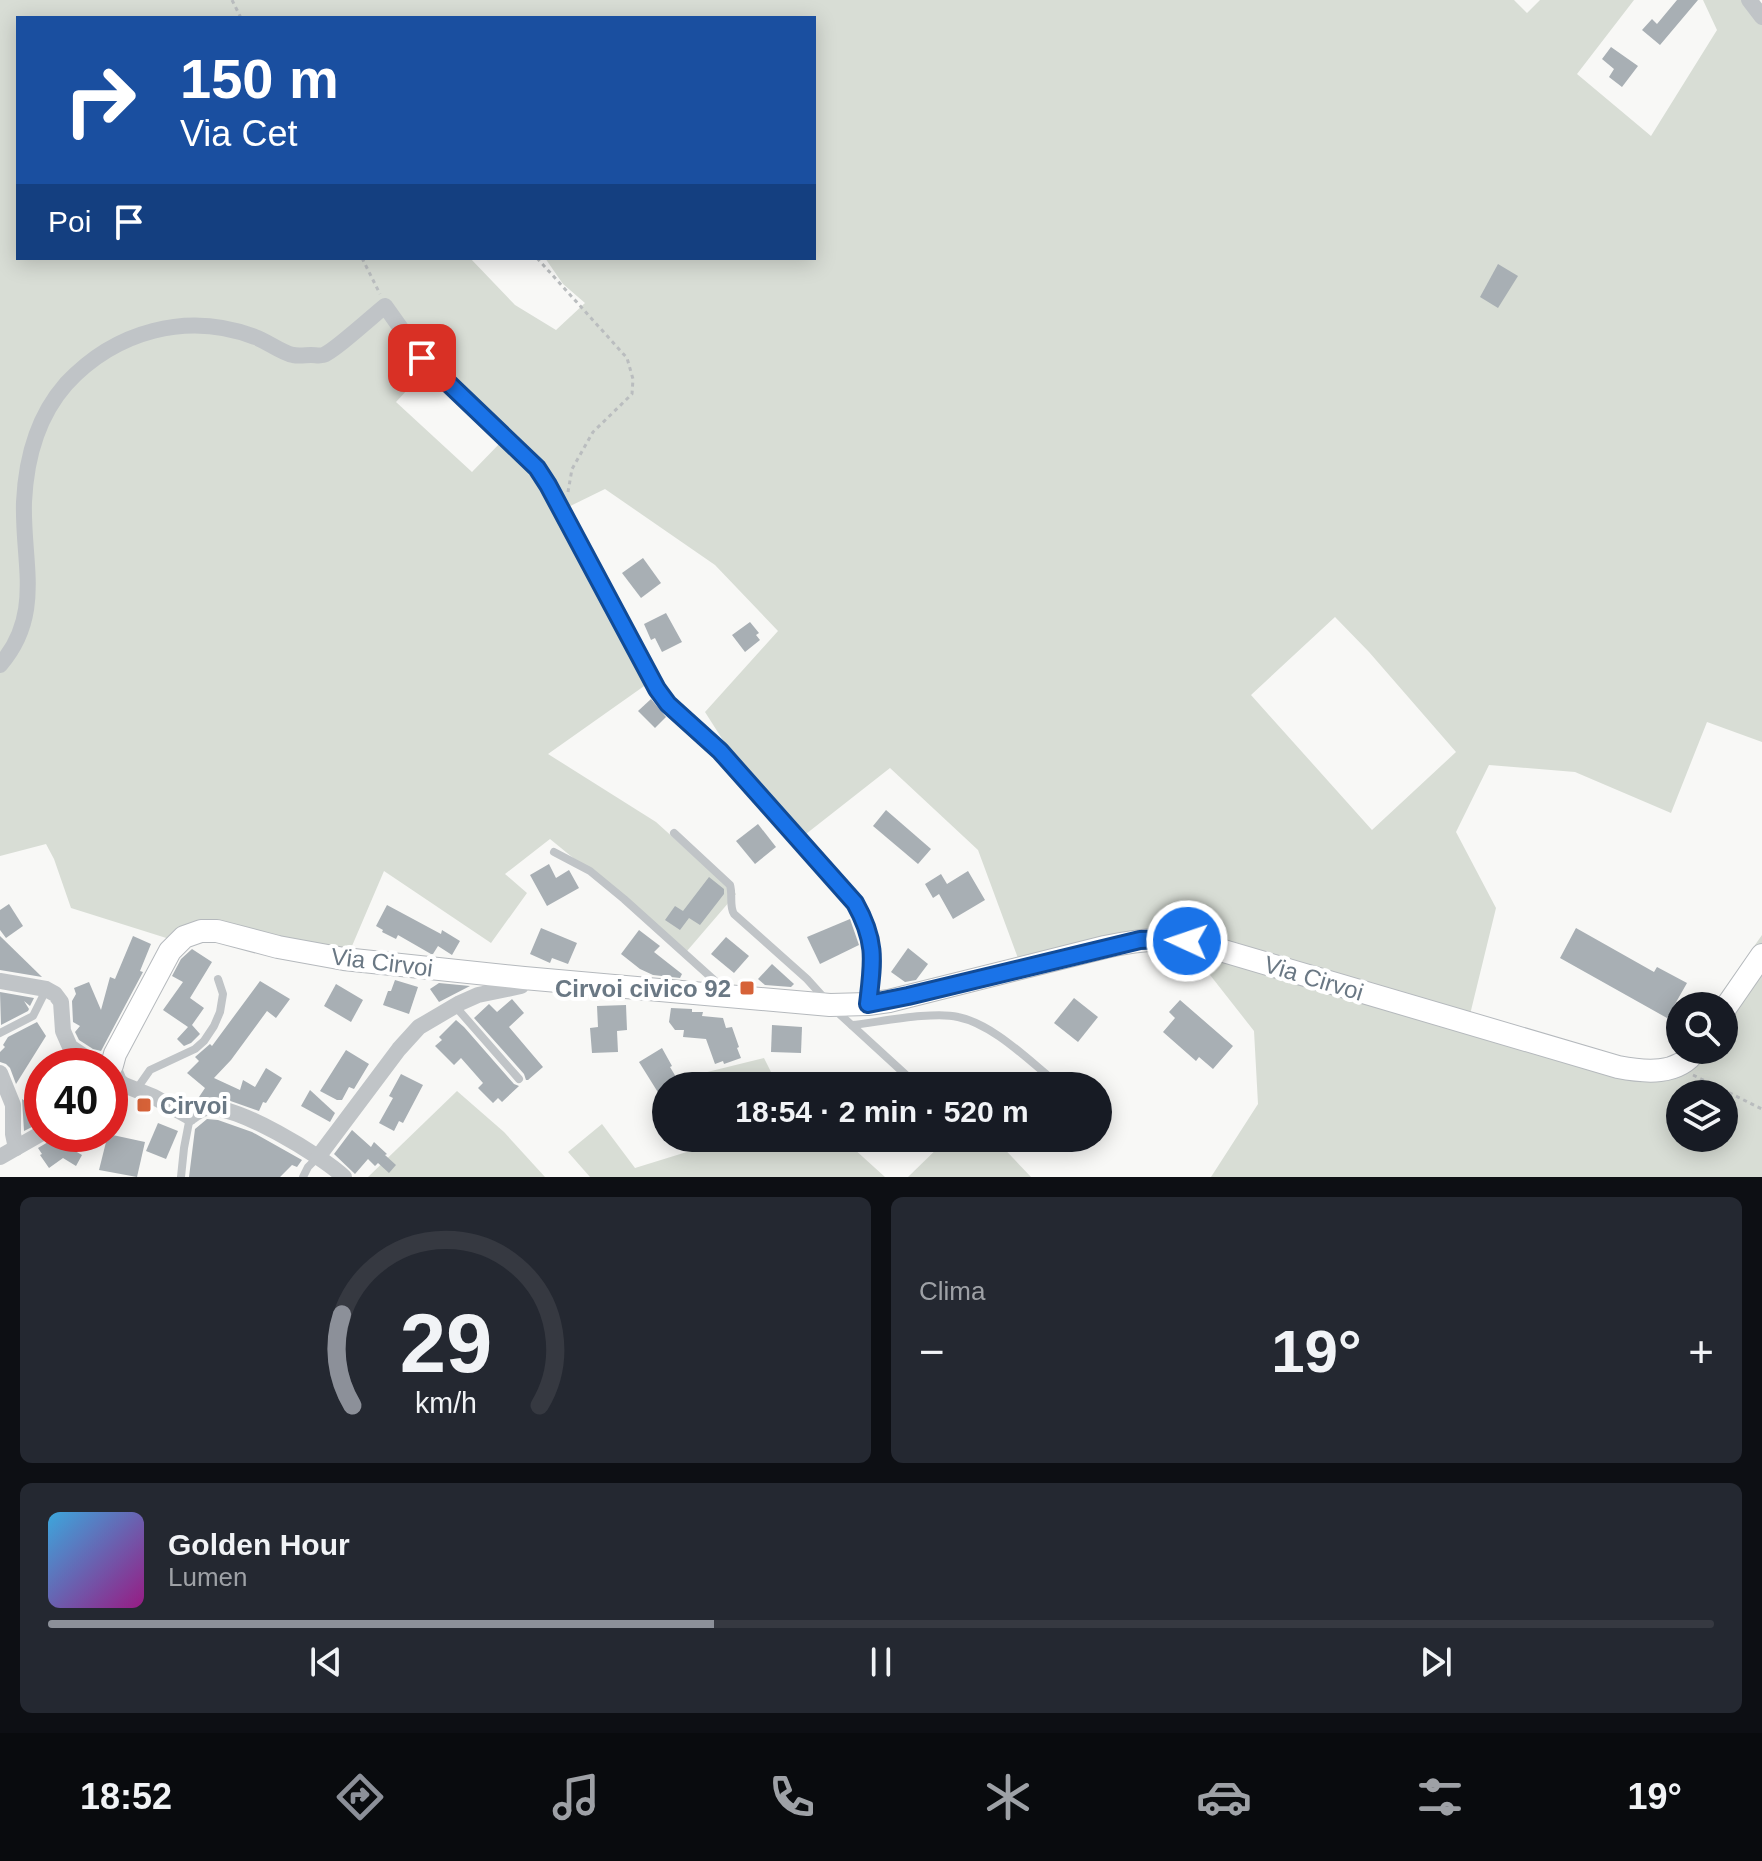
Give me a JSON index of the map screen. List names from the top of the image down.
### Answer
{
  "streets": {
    "street": ["Via Cirvoi"]
  },
  "places": {
    "transit": ["Cirvoi civico 92", "Cirvoi"]
  },
  "page": {
    "turn": ["150 m", "Via Cet"],
    "then": "Poi",
    "limit": "40",
    "trip": "18:54 · 2 min · 520 m",
    "tile": "Clima",
    "heat": ["−", "19°", "+"],
    "song": ["Golden Hour", "Lumen"],
    "tabs": ["18:52", "19°"],
    "gauge": ["29", "km/h"]
  }
}
